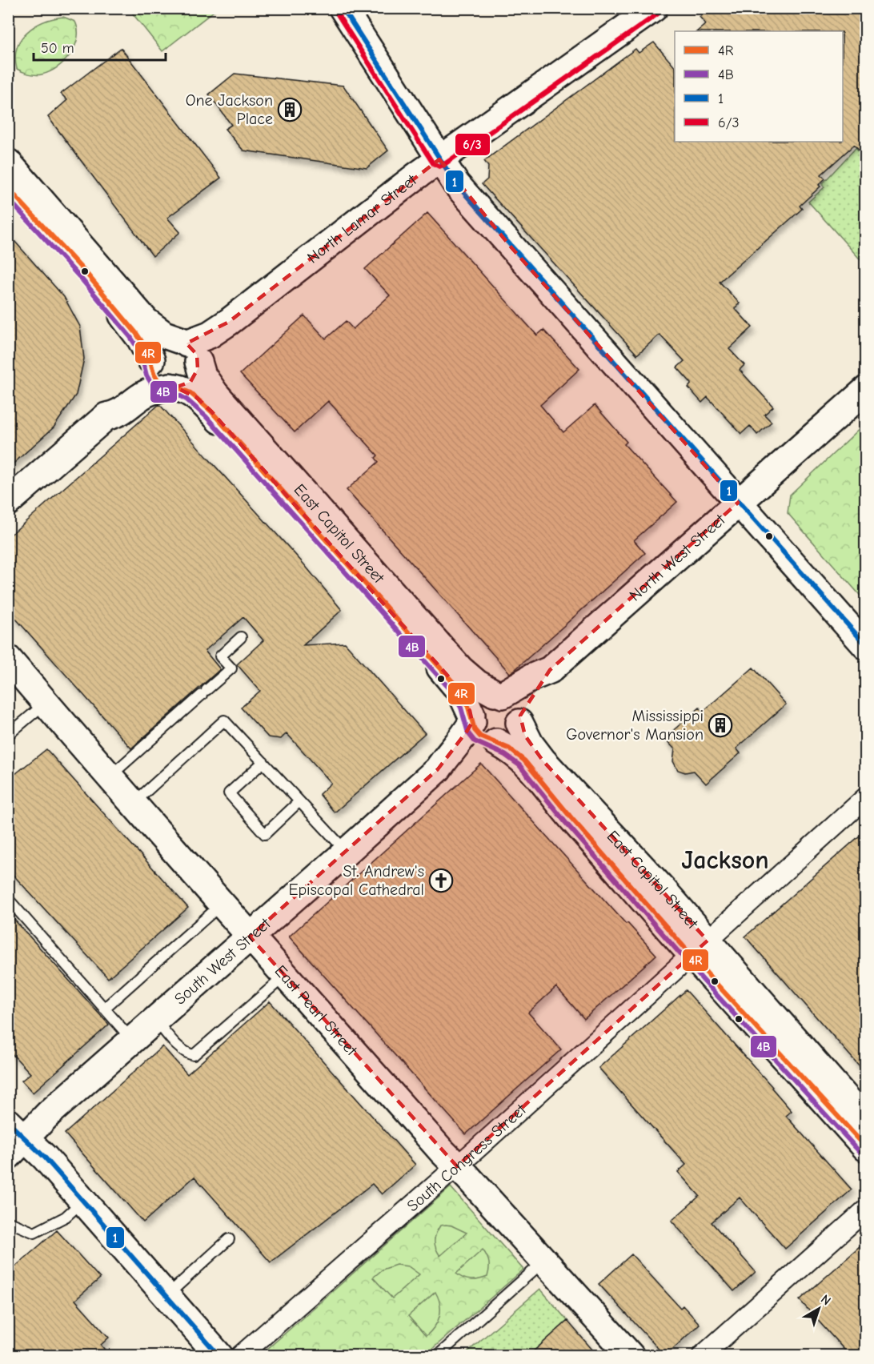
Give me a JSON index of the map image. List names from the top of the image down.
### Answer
{
  "streets": {
    "main road": [
      "North Lamar Street",
      "East Capitol Street",
      "North West Street",
      "South West Street",
      "East Pearl Street"
    ],
    "street": ["South Congress Street"]
  },
  "crossings": [
    ["North Lamar Street", "East Capitol Street"],
    ["East Capitol Street", "North West Street"],
    ["East Capitol Street", "South West Street"],
    ["East Capitol Street", "South Congress Street"],
    ["North West Street", "South West Street"],
    ["South West Street", "East Pearl Street"],
    ["East Pearl Street", "South Congress Street"]
  ],
  "districts": ["Jackson"],
  "places": {
    "building": ["One Jackson Place", "Mississippi Governor's Mansion"],
    "church": ["St. Andrew's Episcopal Cathedral"]
  },
  "lines": [
    "transit line 1",
    "transit line 6/3",
    "transit line 4R",
    "transit line 4B"
  ],
  "legend": [
    "4R",
    "4B",
    "1",
    "6/3"
  ],
  "scale_bar": "50 m",
  "north": "top right"
}
